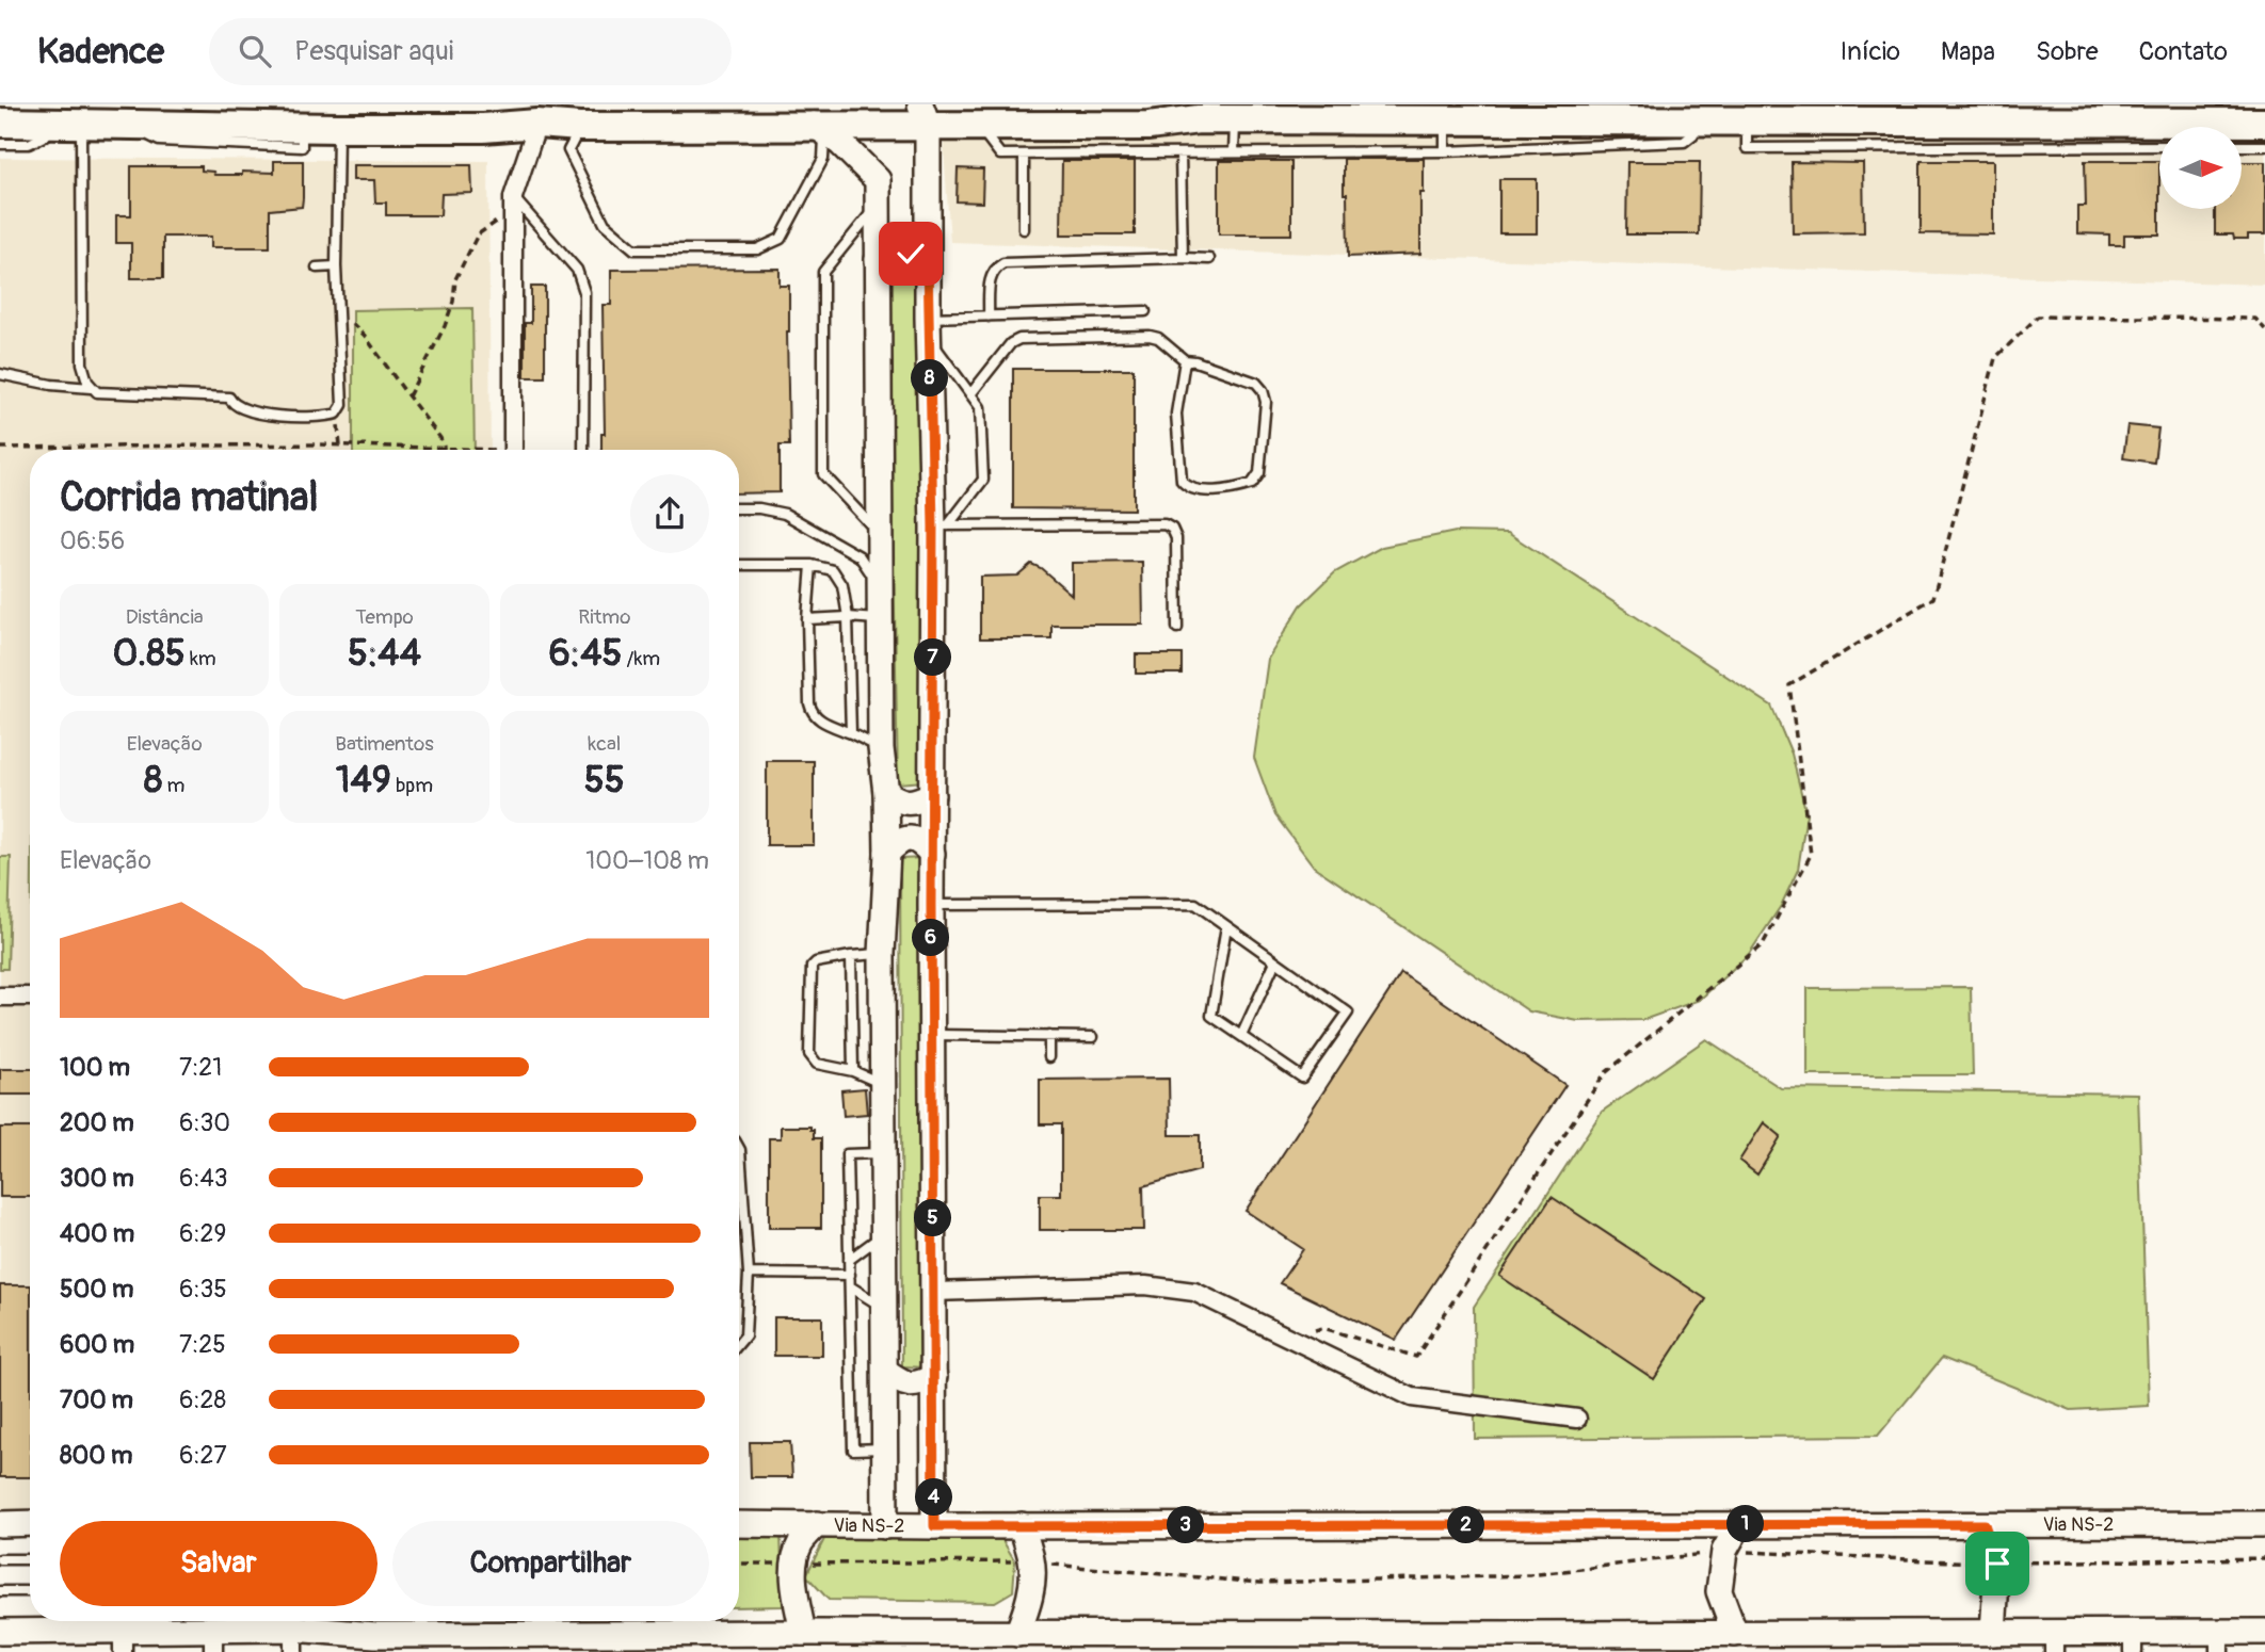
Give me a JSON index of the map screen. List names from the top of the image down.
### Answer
{
  "streets": {
    "street": ["Via NS-2"]
  },
  "north": "right",
  "page": {
    "header": "Kadence",
    "search": "Pesquisar aqui",
    "nav": [
      "Início",
      "Mapa",
      "Sobre",
      "Contato"
    ],
    "pins": [
      "8",
      "7",
      "6",
      "5",
      "4",
      "1",
      "2",
      "3"
    ],
    "heading": ["Corrida matinal", "06:56"],
    "stats": [
      ["Distância", "0.85 km"],
      ["Tempo", "5:44"],
      ["Ritmo", "6:45 /km"],
      ["Elevação", "8 m"],
      ["Batimentos", "149 bpm"],
      ["kcal", "55"]
    ],
    "chart": ["Elevação", "100–108 m"],
    "list": [
      {
        "name": "100 m",
        "note": "7:21"
      },
      {
        "name": "200 m",
        "note": "6:30"
      },
      {
        "name": "300 m",
        "note": "6:43"
      },
      {
        "name": "400 m",
        "note": "6:29"
      },
      {
        "name": "500 m",
        "note": "6:35"
      },
      {
        "name": "600 m",
        "note": "7:25"
      },
      {
        "name": "700 m",
        "note": "6:28"
      },
      {
        "name": "800 m",
        "note": "6:27"
      }
    ],
    "buttons": ["Salvar", "Compartilhar"]
  }
}
